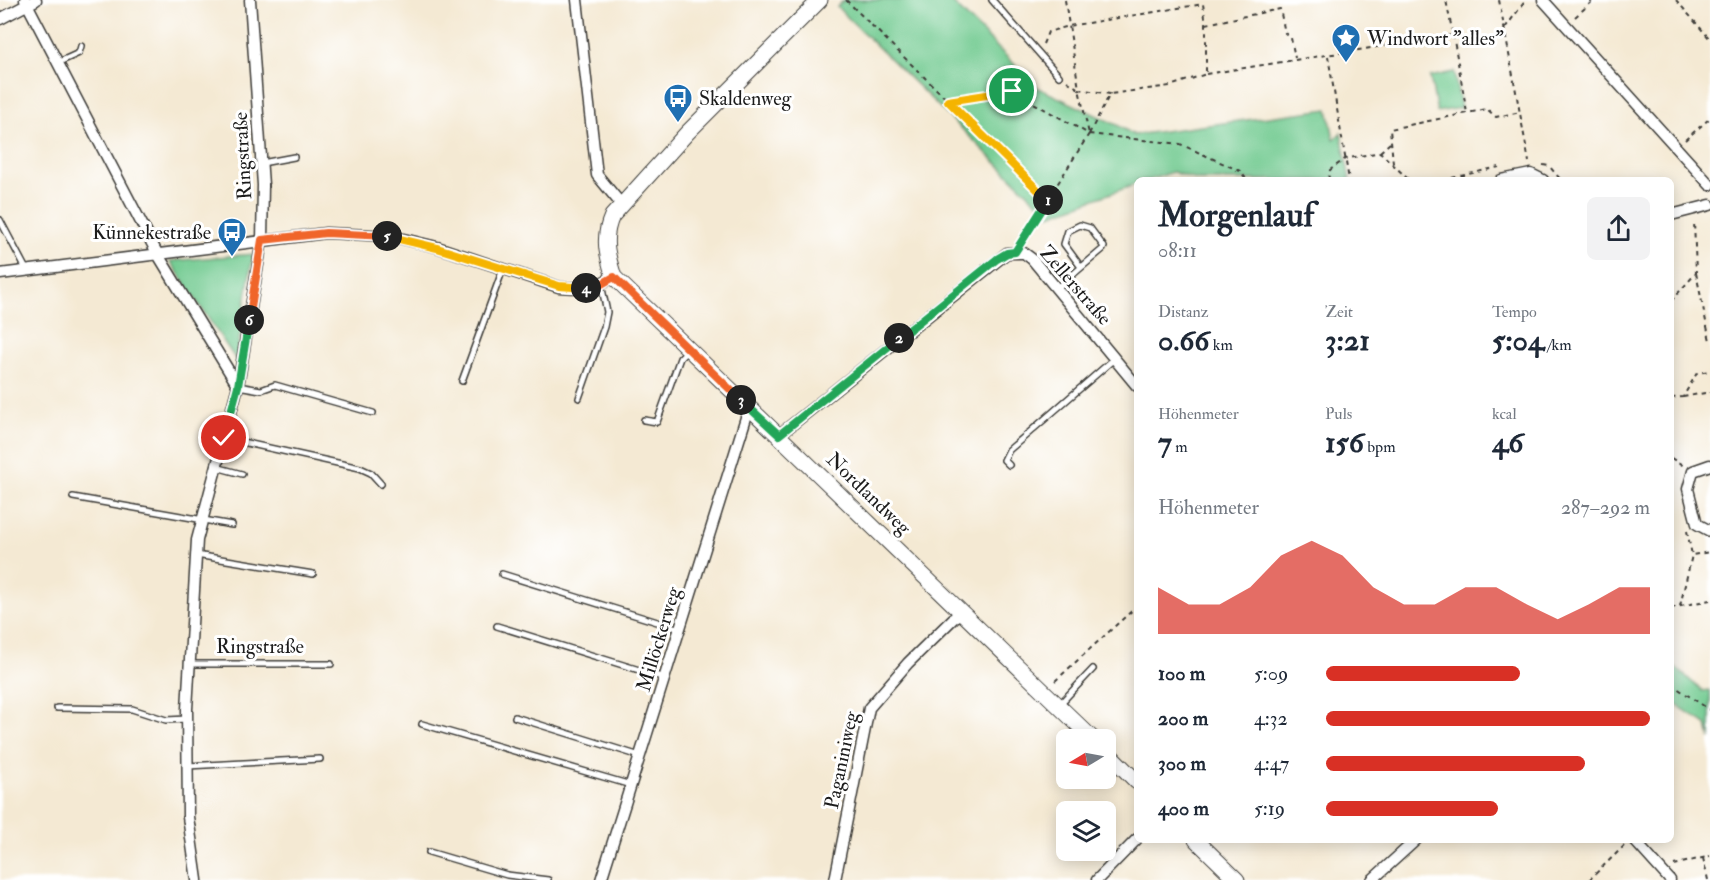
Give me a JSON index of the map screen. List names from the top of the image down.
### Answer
{
  "streets": {
    "street": [
      "Ringstraße",
      "Zellerstraße",
      "Nordlandweg",
      "Millöckerweg",
      "Paganiniweg"
    ]
  },
  "crossings": [
    ["Zellerstraße", "Nordlandweg"],
    ["Nordlandweg", "Millöckerweg"],
    ["Nordlandweg", "Paganiniweg"]
  ],
  "places": {
    "place": ["Windwort \"alles\""],
    "bus stop": ["Skaldenweg", "Künnekestraße"]
  },
  "north": "left",
  "page": {
    "heading": ["Morgenlauf", "08:11"],
    "pins": [
      "1",
      "5",
      "4",
      "6",
      "2",
      "3"
    ],
    "stats": [
      ["Distanz", "0.66 km"],
      ["Zeit", "3:21"],
      ["Tempo", "5:04 /km"],
      ["Höhenmeter", "7 m"],
      ["Puls", "156 bpm"],
      ["kcal", "46"]
    ],
    "chart": ["Höhenmeter", "287–292 m"],
    "list": [
      {
        "name": "100 m",
        "note": "5:09"
      },
      {
        "name": "200 m",
        "note": "4:32"
      },
      {
        "name": "300 m",
        "note": "4:47"
      },
      {
        "name": "400 m",
        "note": "5:19"
      }
    ]
  }
}
